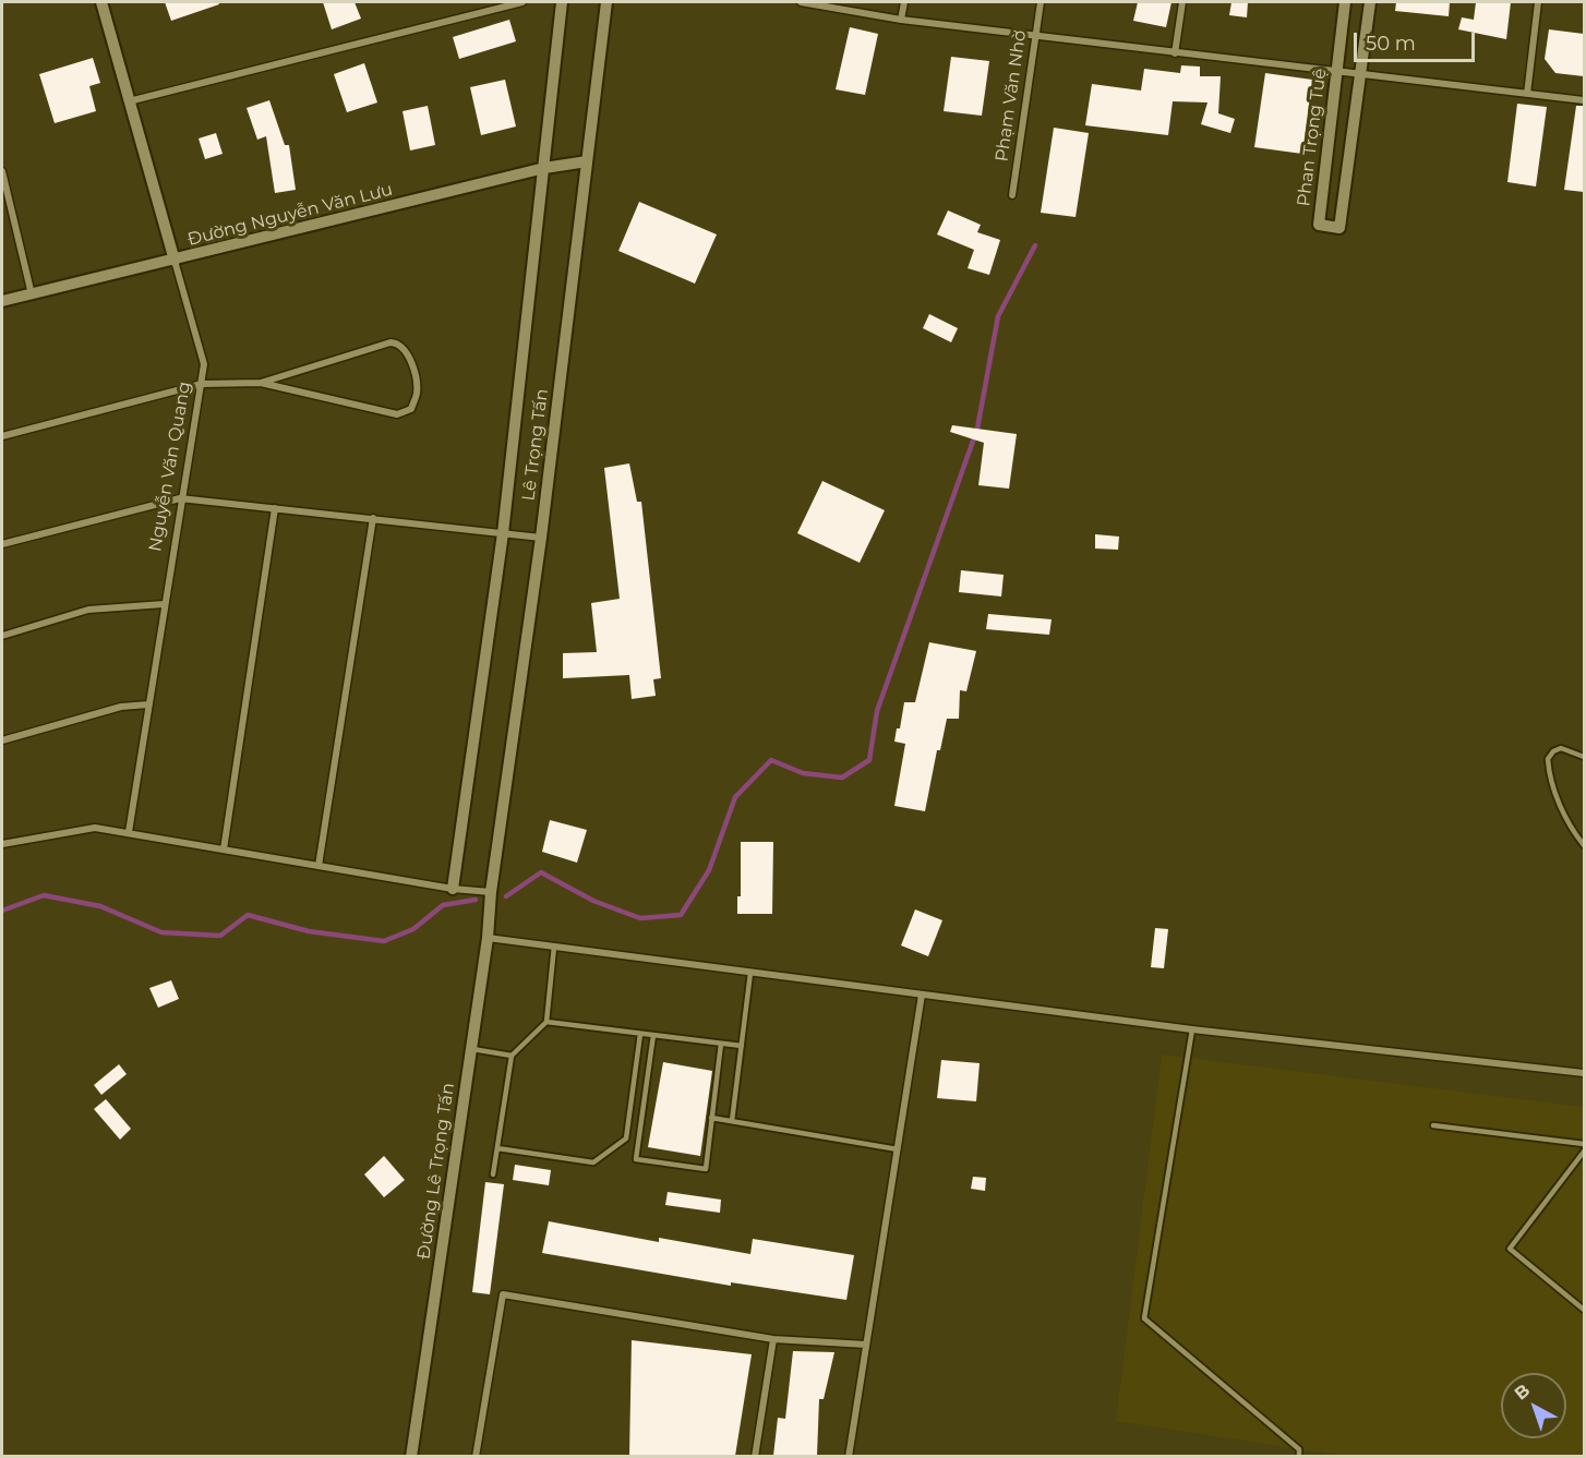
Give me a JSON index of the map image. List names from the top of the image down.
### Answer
{
  "streets": {
    "street": [
      "Phạm Văn Nhờ",
      "Phan Trọng Tuệ",
      "Đường Nguyễn Văn Lưu",
      "Lê Trọng Tấn",
      "Nguyễn Văn Quang",
      "Đường Lê Trọng Tấn"
    ]
  },
  "crossings": [
    ["Đường Nguyễn Văn Lưu", "Lê Trọng Tấn"],
    ["Đường Nguyễn Văn Lưu", "Nguyễn Văn Quang"],
    ["Lê Trọng Tấn", "Đường Lê Trọng Tấn"]
  ],
  "scale_bar": "50 m",
  "north": "top left"
}
